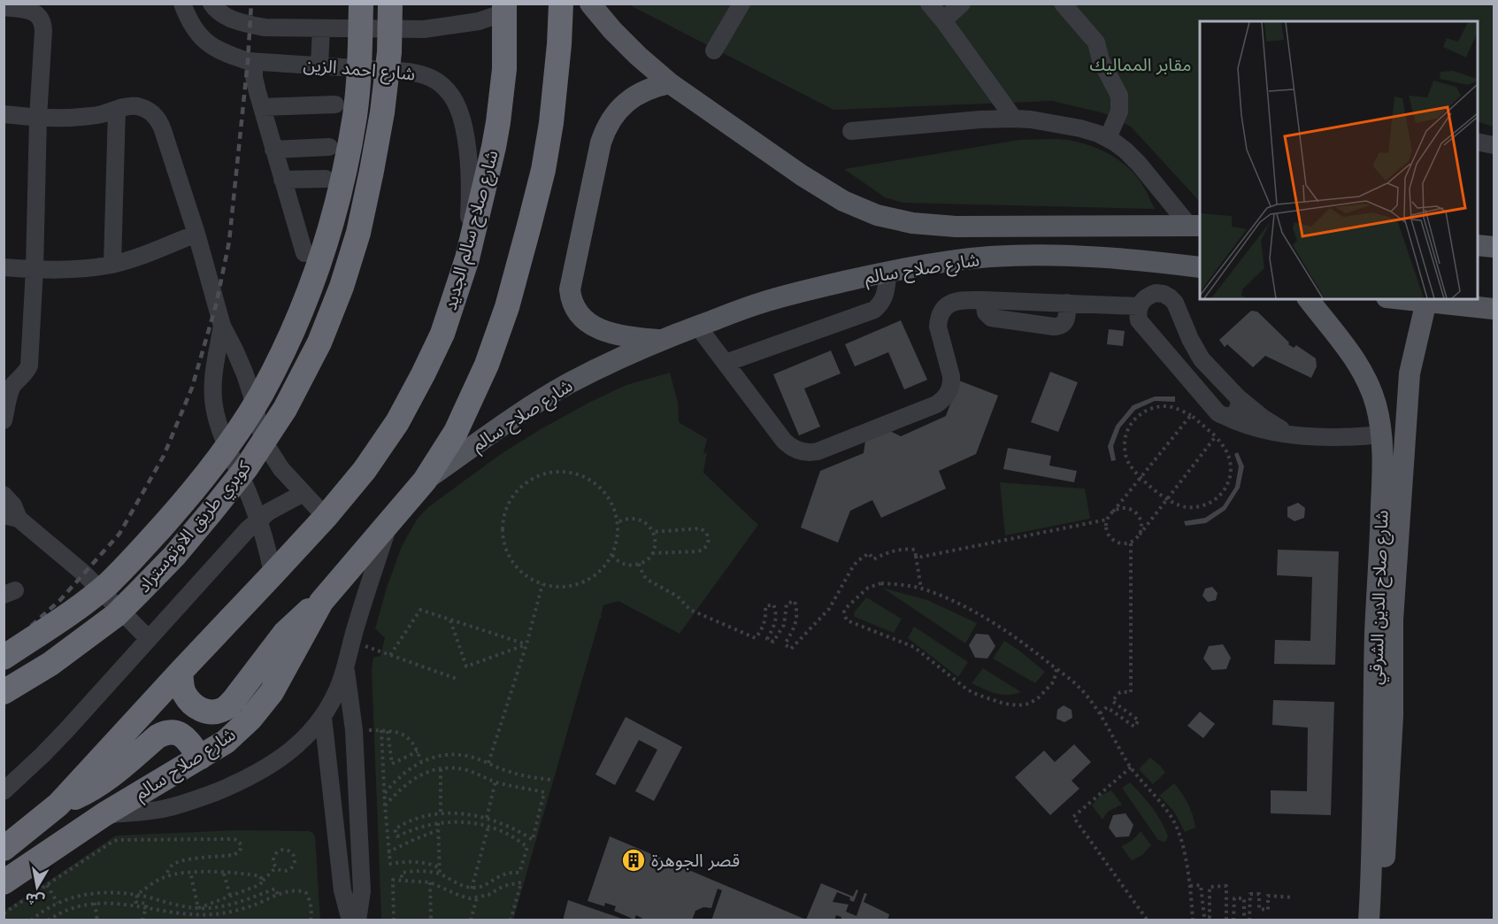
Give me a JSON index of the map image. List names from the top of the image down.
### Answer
{
  "streets": {
    "highway": ["شارع صلاح سالم الجديد", "شارع صلاح سالم", "كوبري طريق الاوتوستراد"],
    "main road": ["شارع صلاح الدين الشرقي"],
    "street": ["شارع احمد الزين"]
  },
  "crossings": [
    ["شارع احمد الزين", "شارع صلاح سالم الجديد"]
  ],
  "parks": ["مقابر المماليك"],
  "places": {
    "building": ["قصر الجوهرة"]
  },
  "north": "bottom"
}
